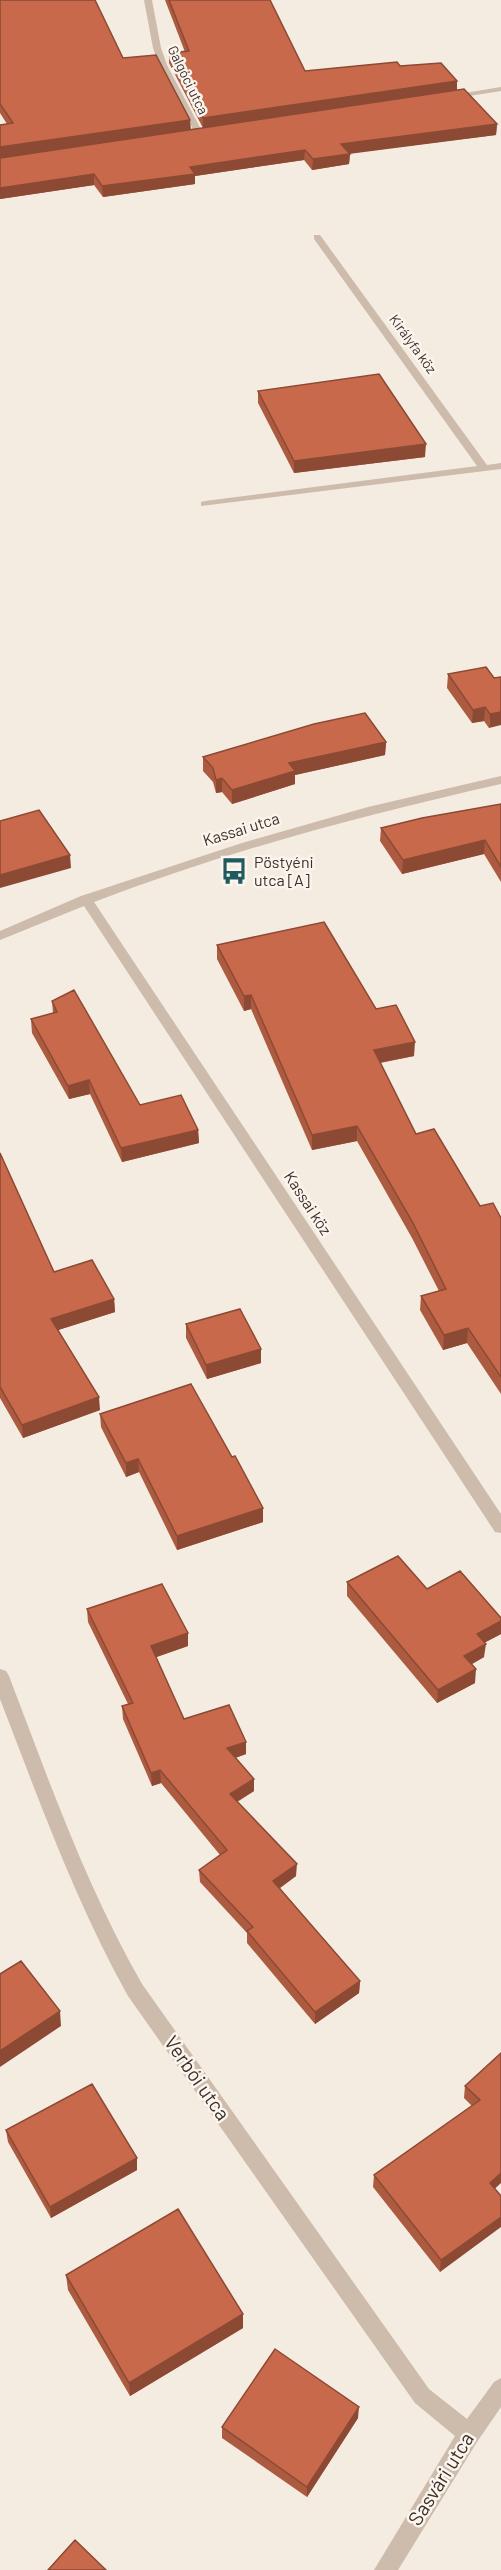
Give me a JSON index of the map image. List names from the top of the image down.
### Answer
{
  "streets": {
    "street": [
      "Galgóci utca",
      "Királyfa köz",
      "Kassai utca",
      "Kassai köz",
      "Verbói utca",
      "Sasvári utca"
    ]
  },
  "crossings": [
    ["Kassai utca", "Kassai köz"],
    ["Verbói utca", "Sasvári utca"]
  ],
  "places": {
    "bus stop": ["Pöstyéni utca [A]"]
  }
}
